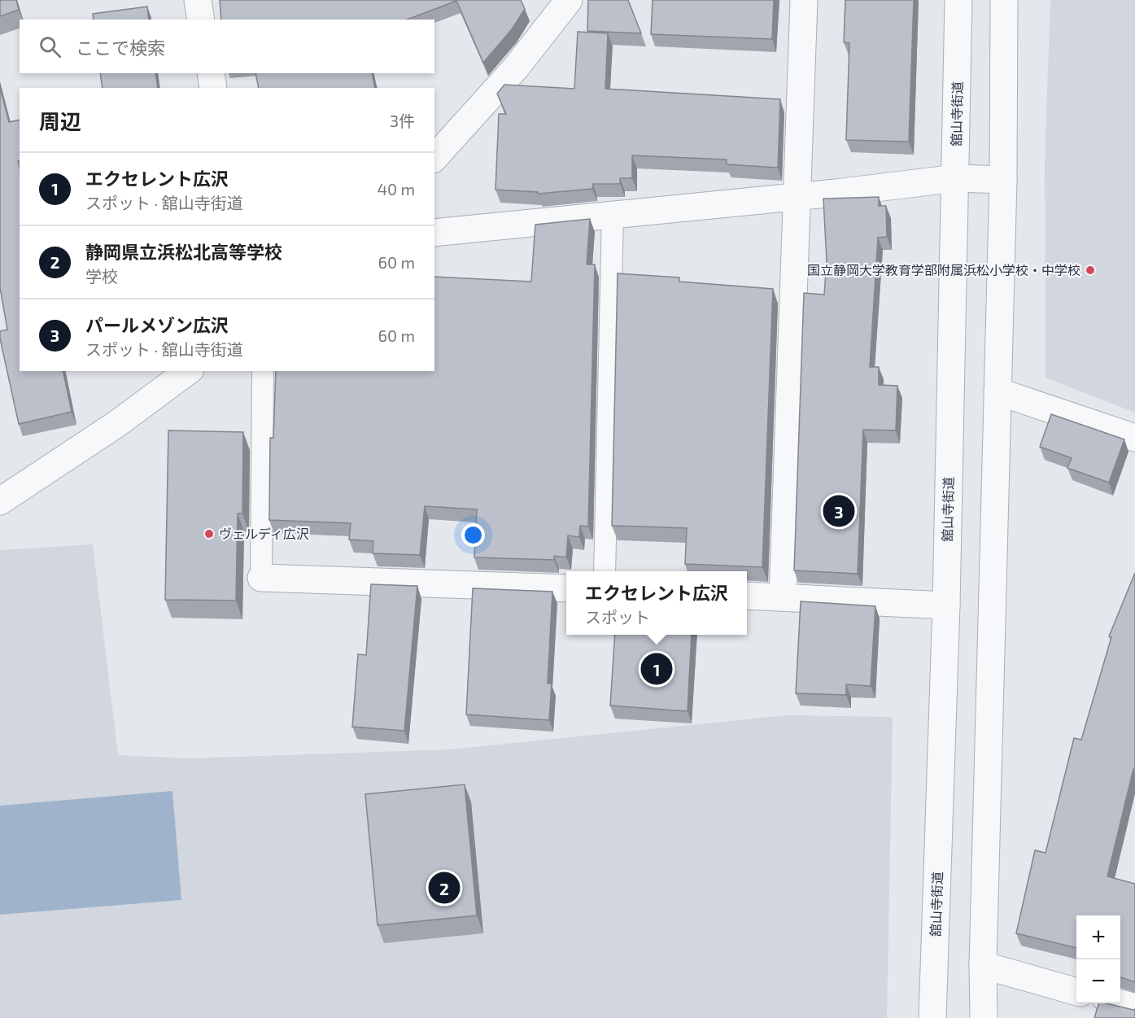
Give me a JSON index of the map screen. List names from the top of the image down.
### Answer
{
  "streets": {
    "street": ["舘山寺街道"]
  },
  "places": ["国立静岡大学教育学部附属浜松小学校・中学校", "ヴェルディ広沢"],
  "page": {
    "search": "ここで検索",
    "heading": ["周辺", "3件"],
    "list": [
      {
        "mark": "1",
        "name": "エクセレント広沢",
        "note": "スポット · 舘山寺街道",
        "value": "40 m"
      },
      {
        "mark": "2",
        "name": "静岡県立浜松北高等学校",
        "note": "学校",
        "value": "60 m"
      },
      {
        "mark": "3",
        "name": "パールメゾン広沢",
        "note": "スポット · 舘山寺街道",
        "value": "60 m"
      }
    ],
    "pins": ["3", "1", "2"],
    "popup": ["エクセレント広沢", "スポット"],
    "map_buttons": ["+", "−"]
  }
}
